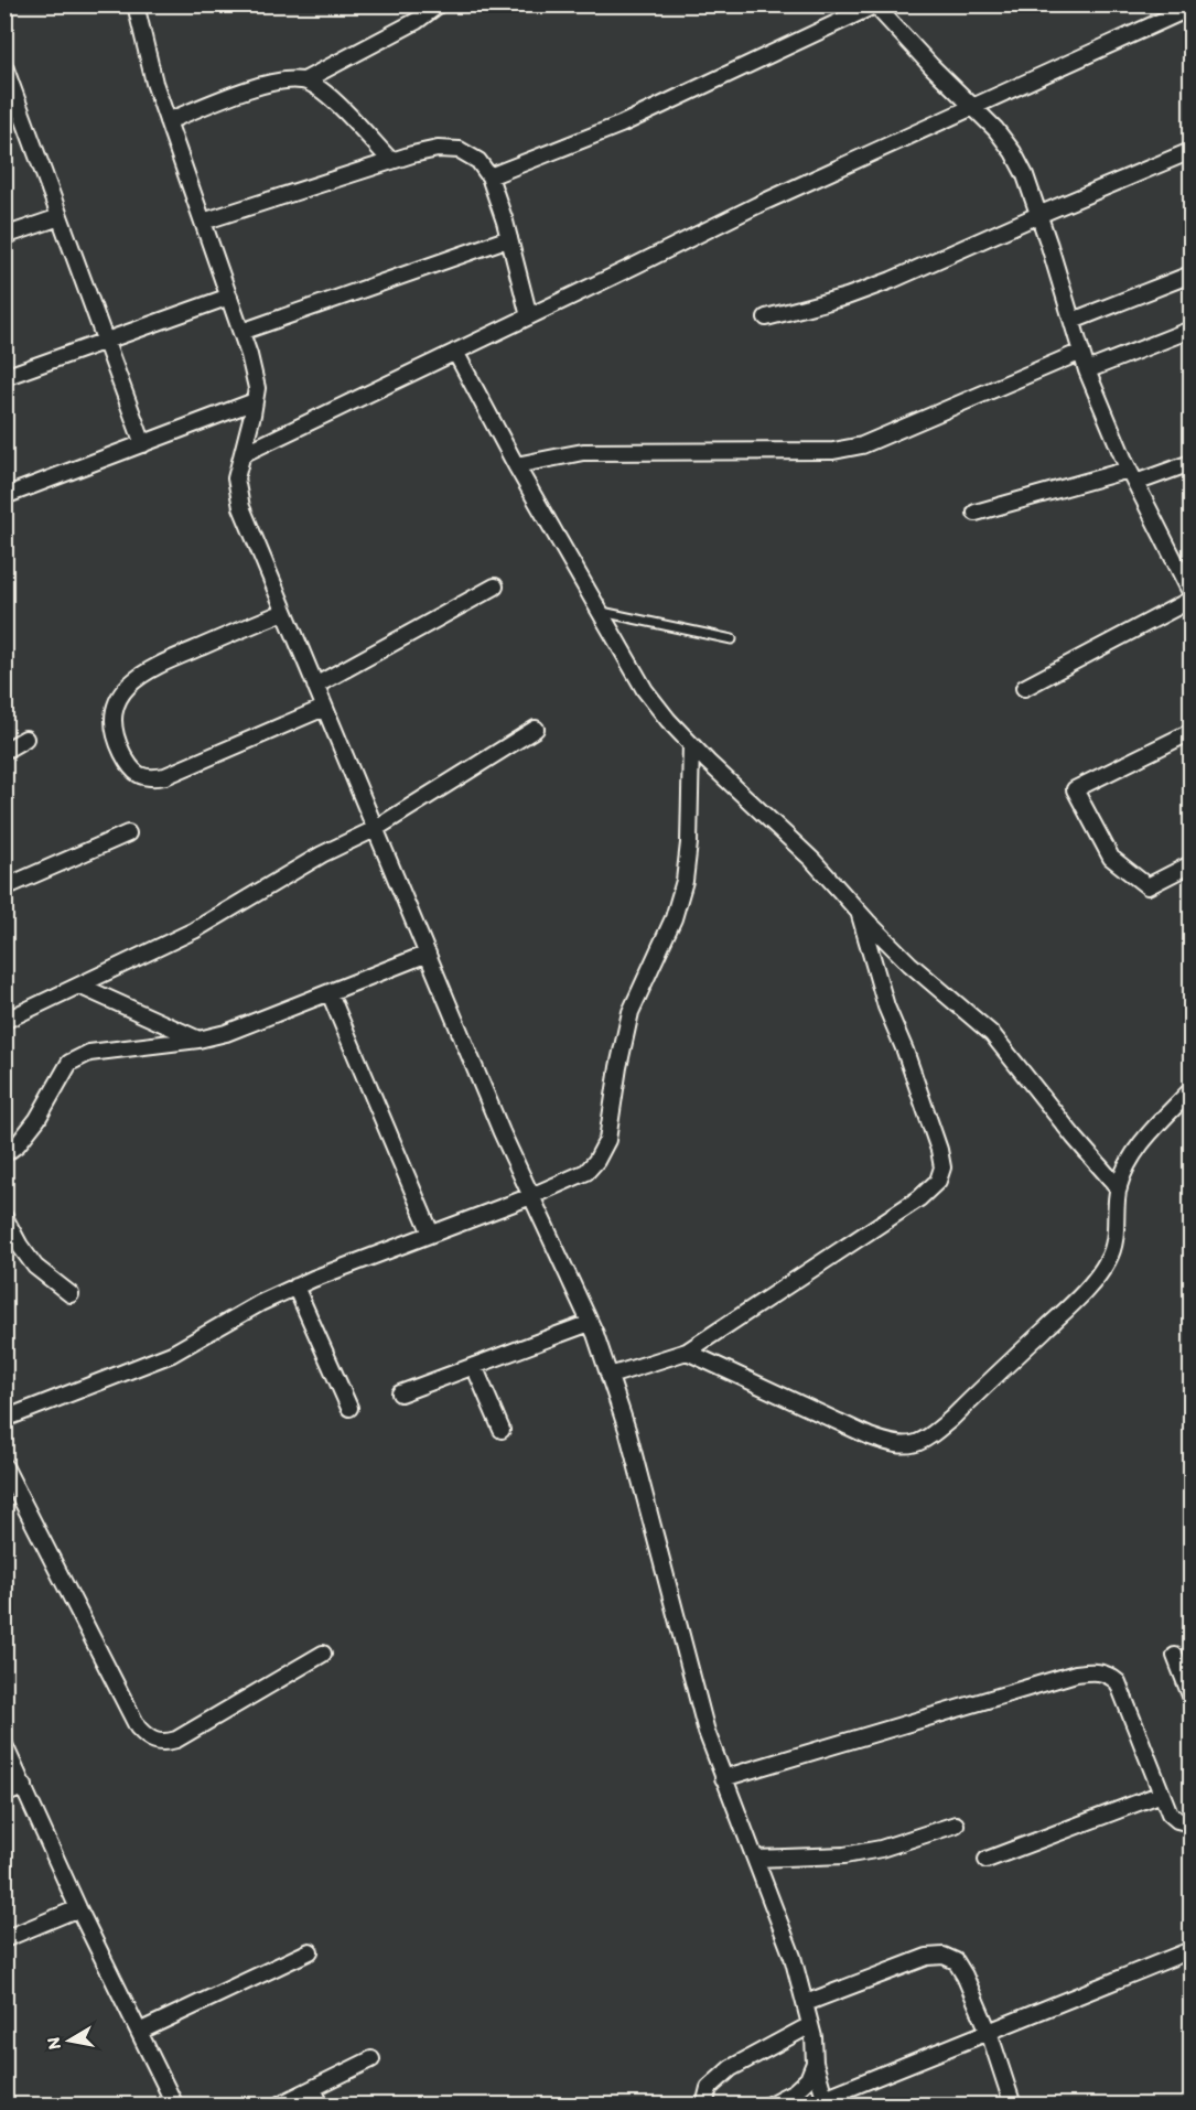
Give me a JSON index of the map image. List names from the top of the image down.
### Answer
{
  "north": "left"
}
